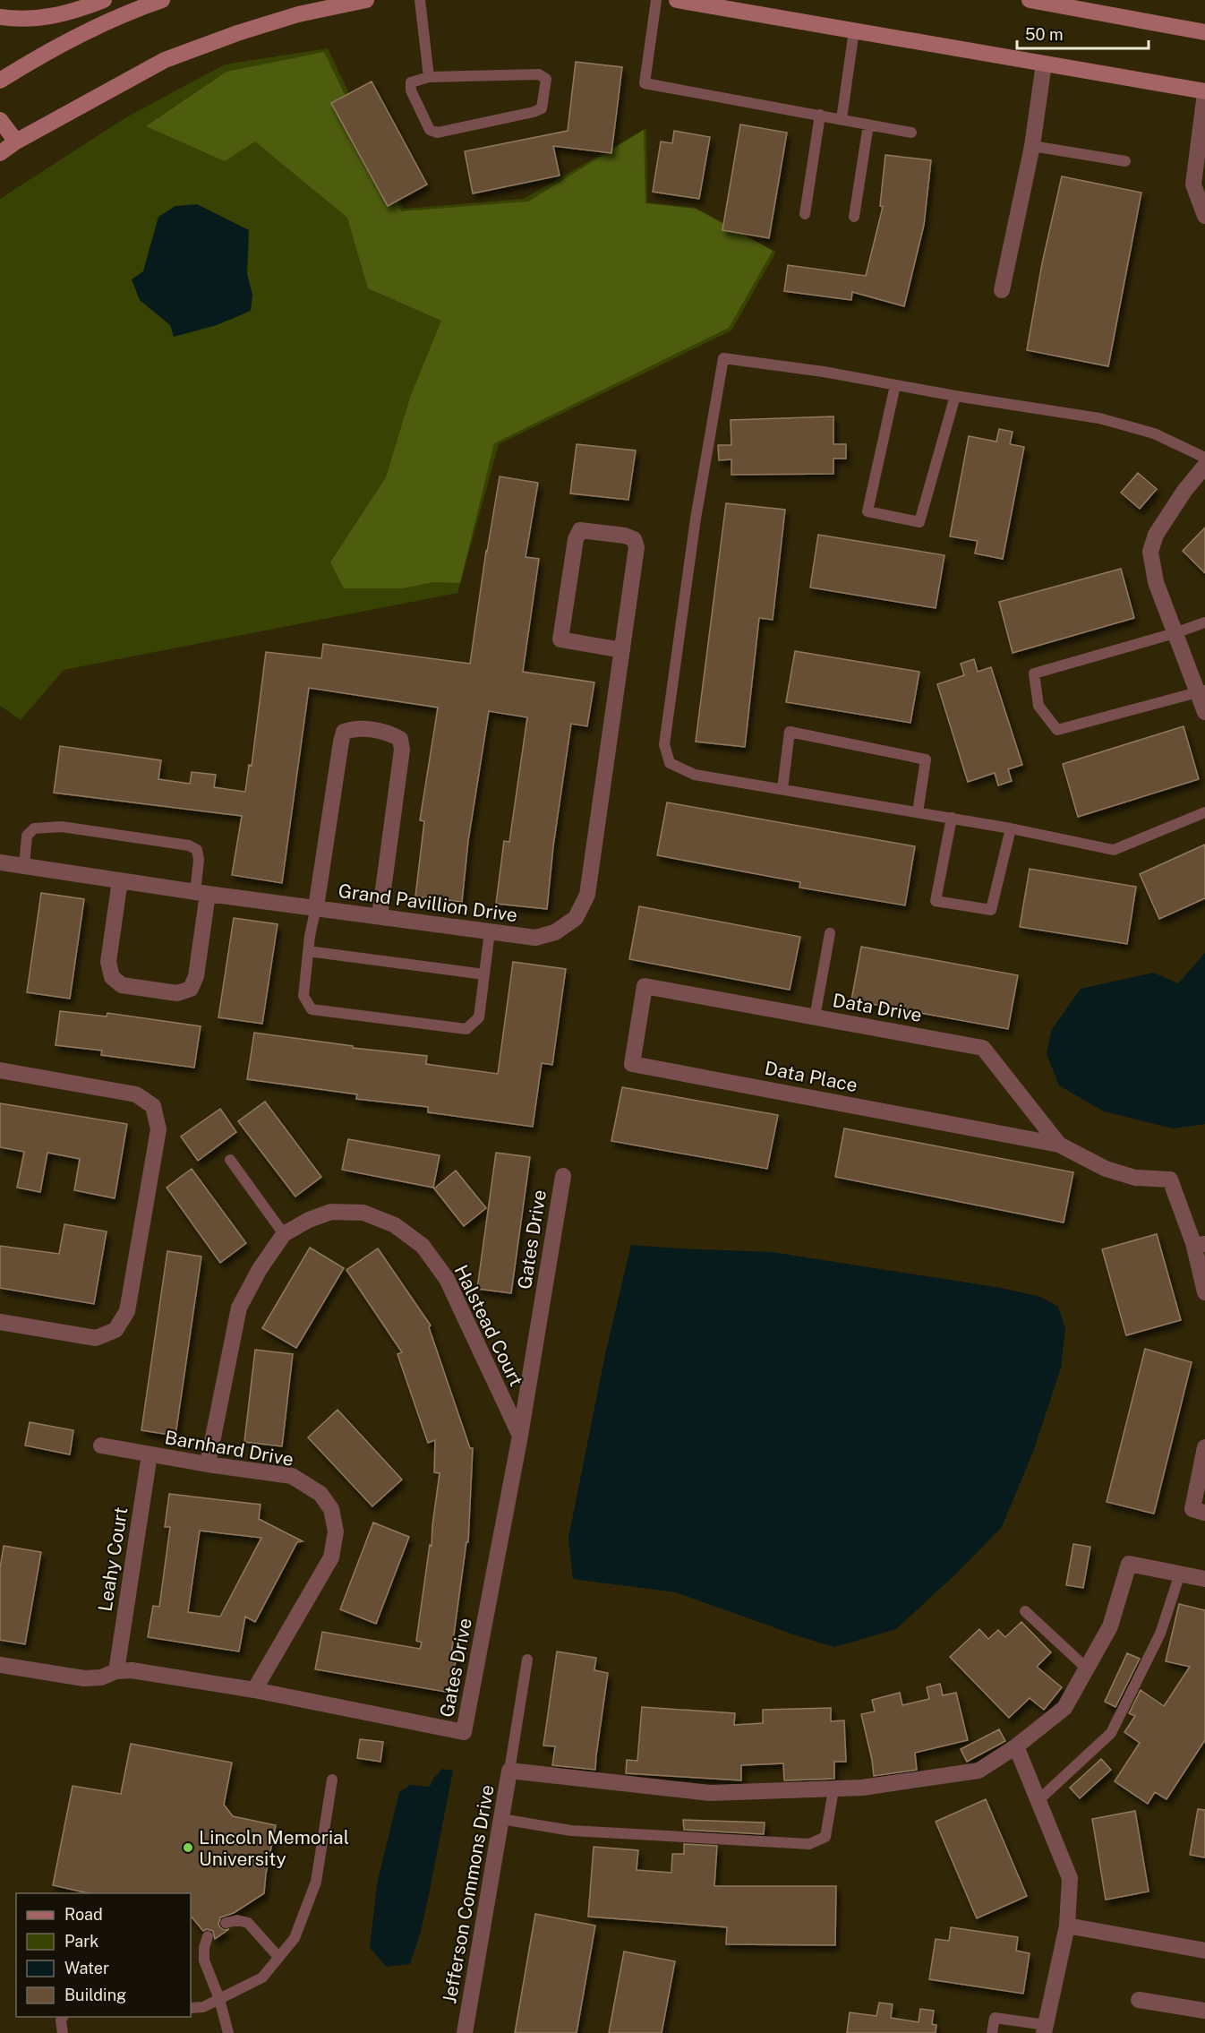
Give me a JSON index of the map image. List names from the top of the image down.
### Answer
{
  "streets": {
    "street": [
      "Grand Pavillion Drive",
      "Data Drive",
      "Data Place",
      "Gates Drive",
      "Halstead Court",
      "Barnhard Drive",
      "Leahy Court",
      "Jefferson Commons Drive"
    ]
  },
  "crossings": [
    ["Data Drive", "Data Place"],
    ["Gates Drive", "Halstead Court"],
    ["Gates Drive", "Barnhard Drive"],
    ["Gates Drive", "Leahy Court"],
    ["Halstead Court", "Barnhard Drive"],
    ["Barnhard Drive", "Leahy Court"]
  ],
  "places": ["Lincoln Memorial University"],
  "legend": [
    "Road",
    "Park",
    "Water",
    "Building"
  ],
  "scale_bar": "50 m"
}
